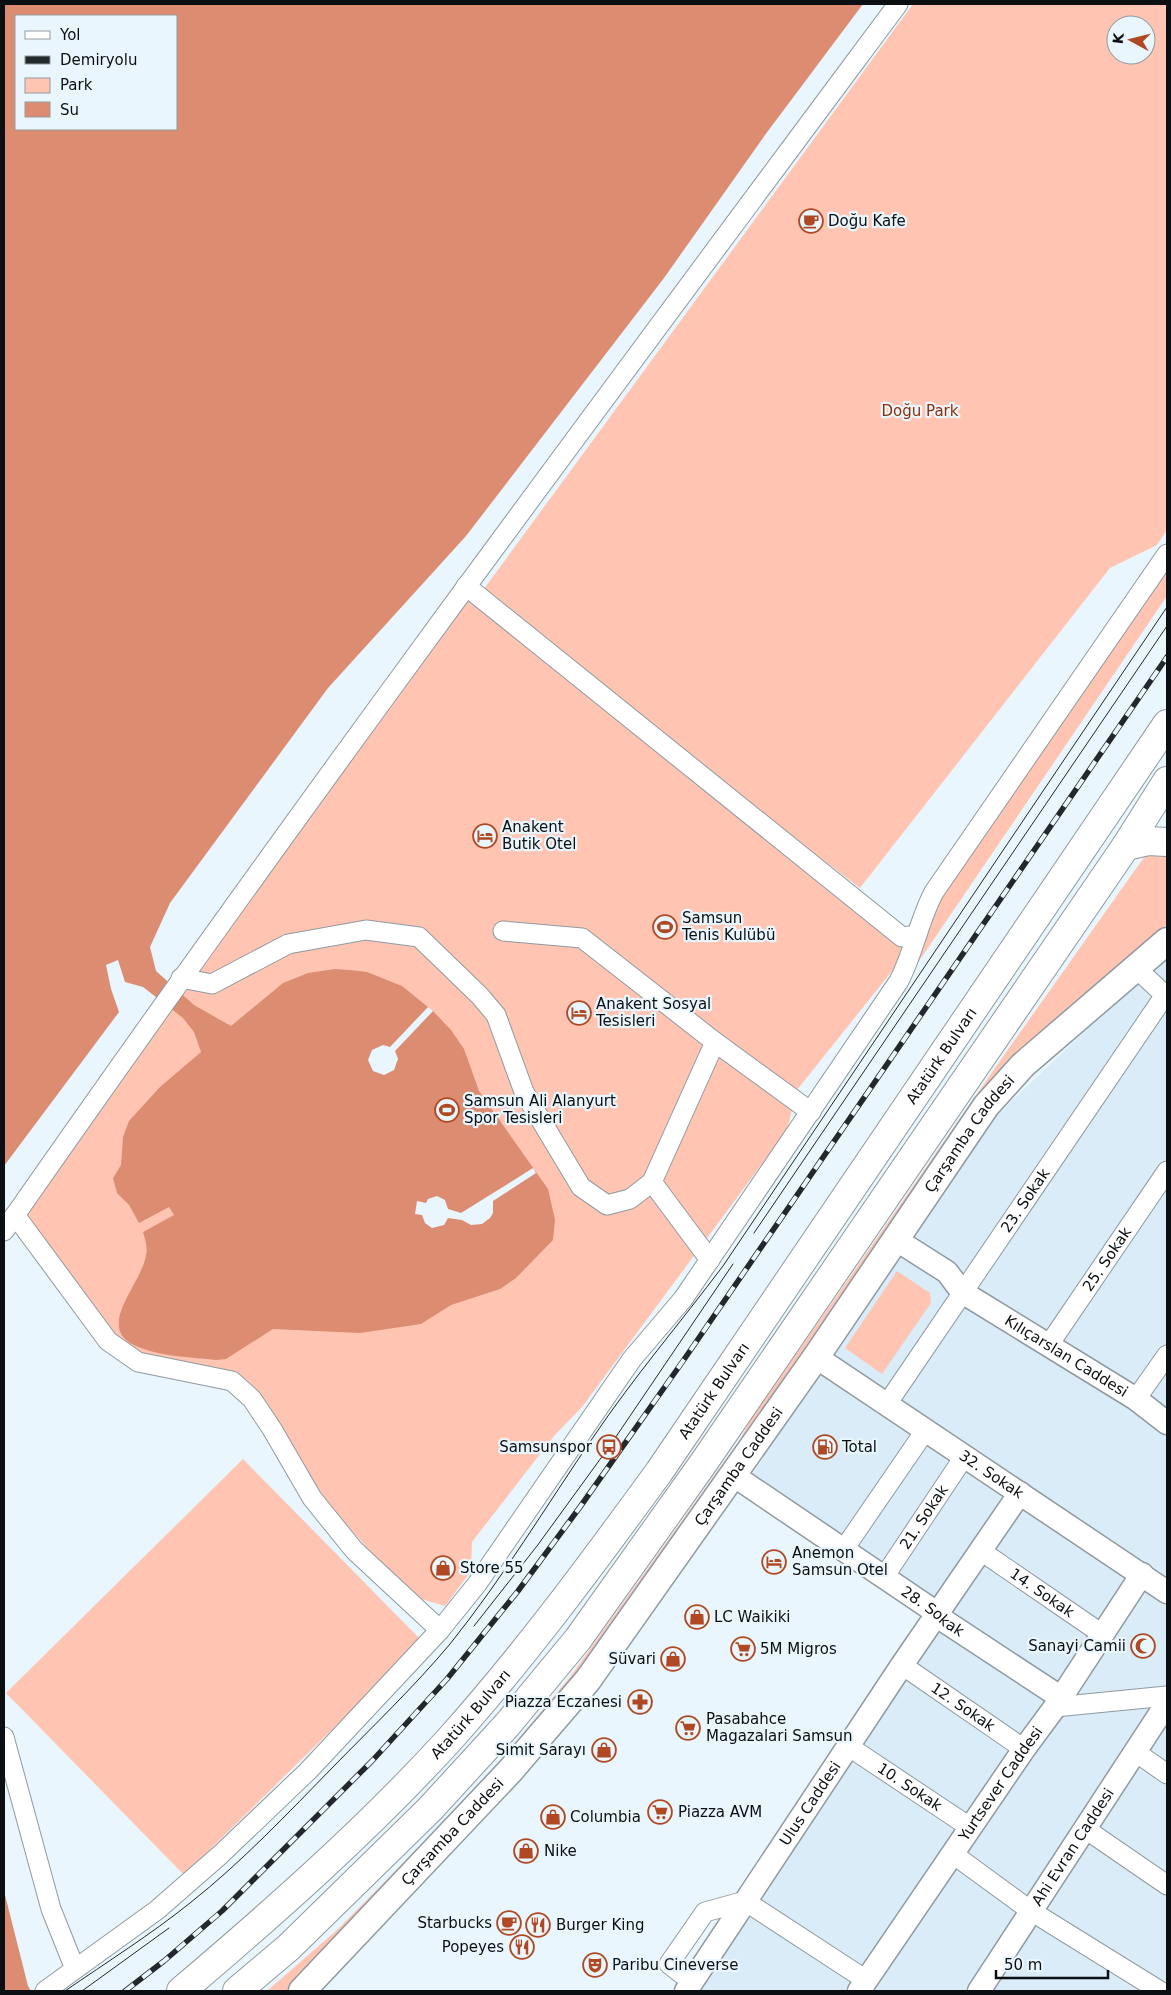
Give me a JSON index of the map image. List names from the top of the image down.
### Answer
{
  "streets": {
    "main road": ["Atatürk Bulvarı", "Çarşamba Caddesi"],
    "street": [
      "23. Sokak",
      "25. Sokak",
      "Kılıçarslan Caddesi",
      "32. Sokak",
      "21. Sokak",
      "14. Sokak",
      "28. Sokak",
      "12. Sokak",
      "Yurtsever Caddesi",
      "10. Sokak",
      "Ulus Caddesi",
      "Ahi Evran Caddesi"
    ]
  },
  "crossings": [
    ["Çarşamba Caddesi", "Kılıçarslan Caddesi"],
    ["Çarşamba Caddesi", "32. Sokak"],
    ["Çarşamba Caddesi", "28. Sokak"],
    ["23. Sokak", "Kılıçarslan Caddesi"],
    ["23. Sokak", "32. Sokak"],
    ["25. Sokak", "Kılıçarslan Caddesi"],
    ["32. Sokak", "21. Sokak"],
    ["32. Sokak", "Yurtsever Caddesi"],
    ["32. Sokak", "Ulus Caddesi"],
    ["21. Sokak", "28. Sokak"],
    ["14. Sokak", "Yurtsever Caddesi"],
    ["14. Sokak", "Ulus Caddesi"],
    ["28. Sokak", "Yurtsever Caddesi"],
    ["28. Sokak", "Ulus Caddesi"],
    ["12. Sokak", "Yurtsever Caddesi"],
    ["12. Sokak", "Ulus Caddesi"],
    ["Yurtsever Caddesi", "10. Sokak"],
    ["10. Sokak", "Ulus Caddesi"]
  ],
  "parks": ["Doğu Park"],
  "places": {
    "cafe": ["Doğu Kafe", "Starbucks"],
    "hotel": ["Anakent Butik Otel", "Anakent Sosyal Tesisleri", "Anemon Samsun Otel"],
    "sports": ["Samsun Tenis Kulübü", "Samsun Ali Alanyurt Spor Tesisleri"],
    "bus stop": ["Samsunspor"],
    "fuel station": ["Total"],
    "shop": [
      "Store 55",
      "LC Waikiki",
      "Süvari",
      "Simit Sarayı",
      "Columbia",
      "Nike"
    ],
    "mosque": ["Sanayi Camii"],
    "supermarket": ["5M Migros", "Pasabahce Magazalari Samsun", "Piazza AVM"],
    "pharmacy": ["Piazza Eczanesi"],
    "restaurant": ["Burger King", "Popeyes"],
    "theatre": ["Paribu Cineverse"]
  },
  "legend": [
    "Yol",
    "Demiryolu",
    "Park",
    "Su"
  ],
  "scale_bar": "50 m",
  "north": "left"
}
